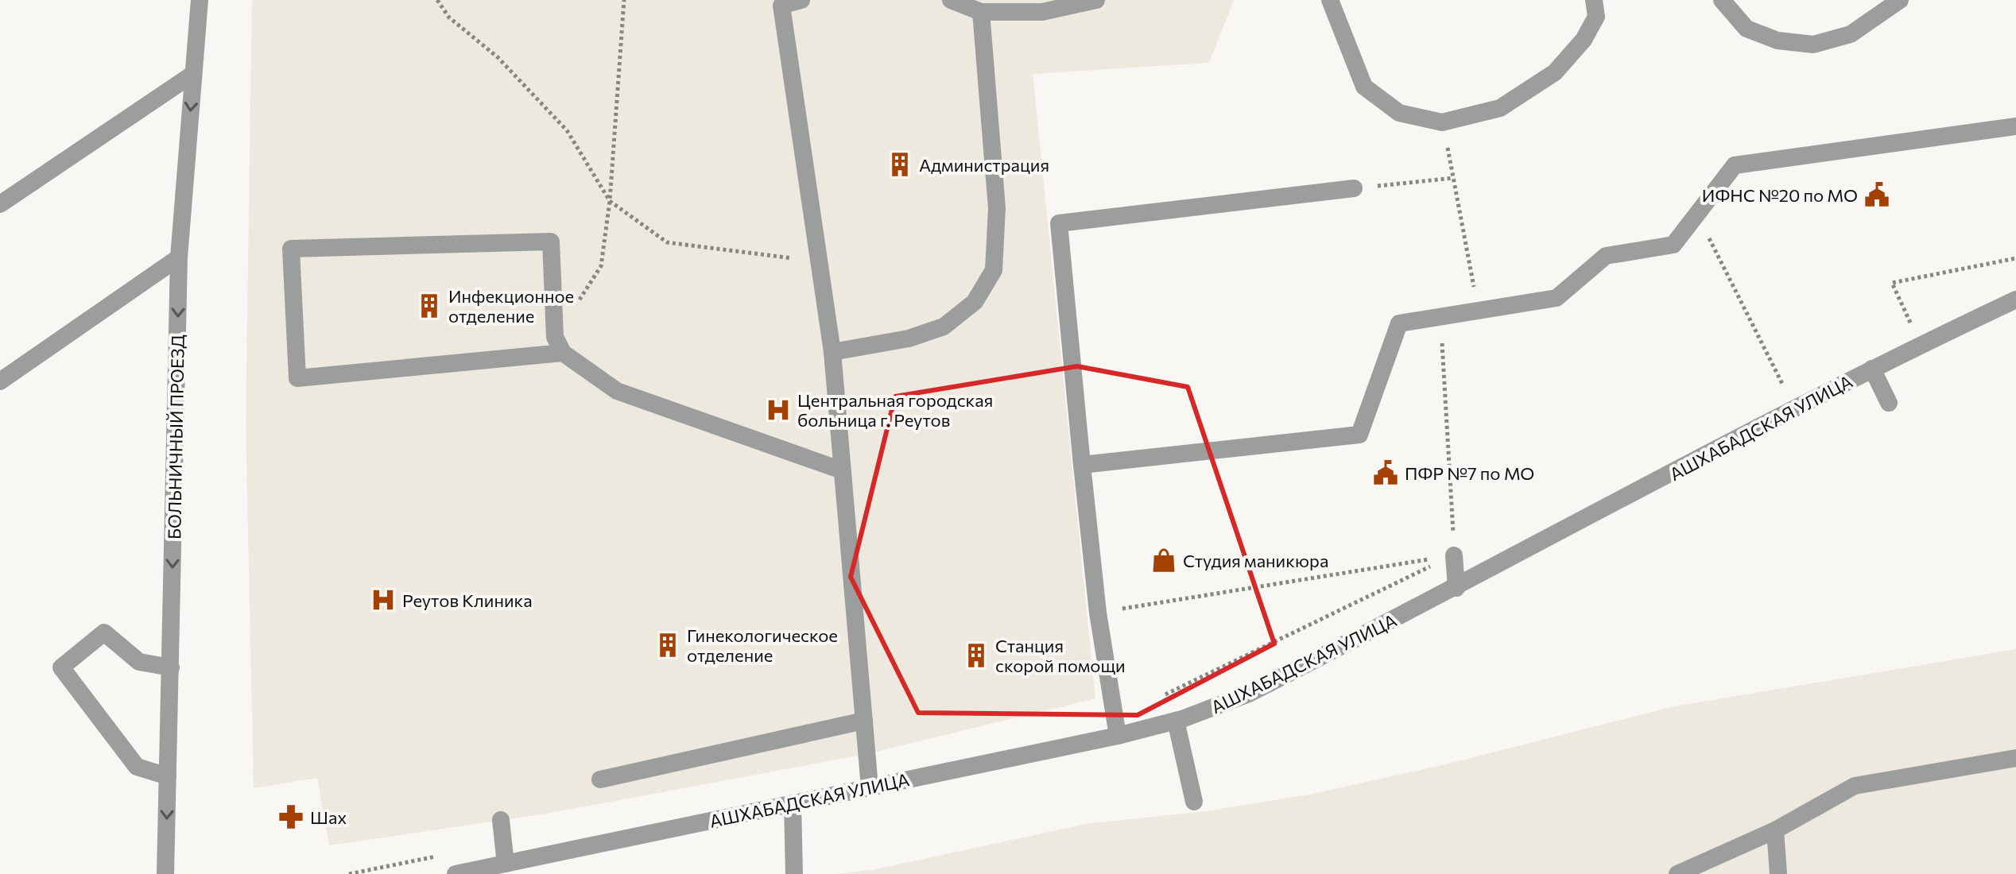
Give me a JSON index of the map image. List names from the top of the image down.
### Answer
{
  "streets": {
    "street": ["АШХАБАДСКАЯ УЛИЦА", "БОЛЬНИЧНЫЙ ПРОЕЗД"]
  },
  "one_way": ["БОЛЬНИЧНЫЙ ПРОЕЗД"],
  "places": {
    "building": [
      "Администрация",
      "Инфекционное отделение",
      "Гинекологическое отделение",
      "Станция скорой помощи"
    ],
    "public building": ["ИФНС №20 по МО", "ПФР №7 по МО"],
    "hospital": ["Центральная городская больница г. Реутов", "Реутов Клиника"],
    "shop": ["Студия маникюра"],
    "pharmacy": ["Шах"]
  }
}
